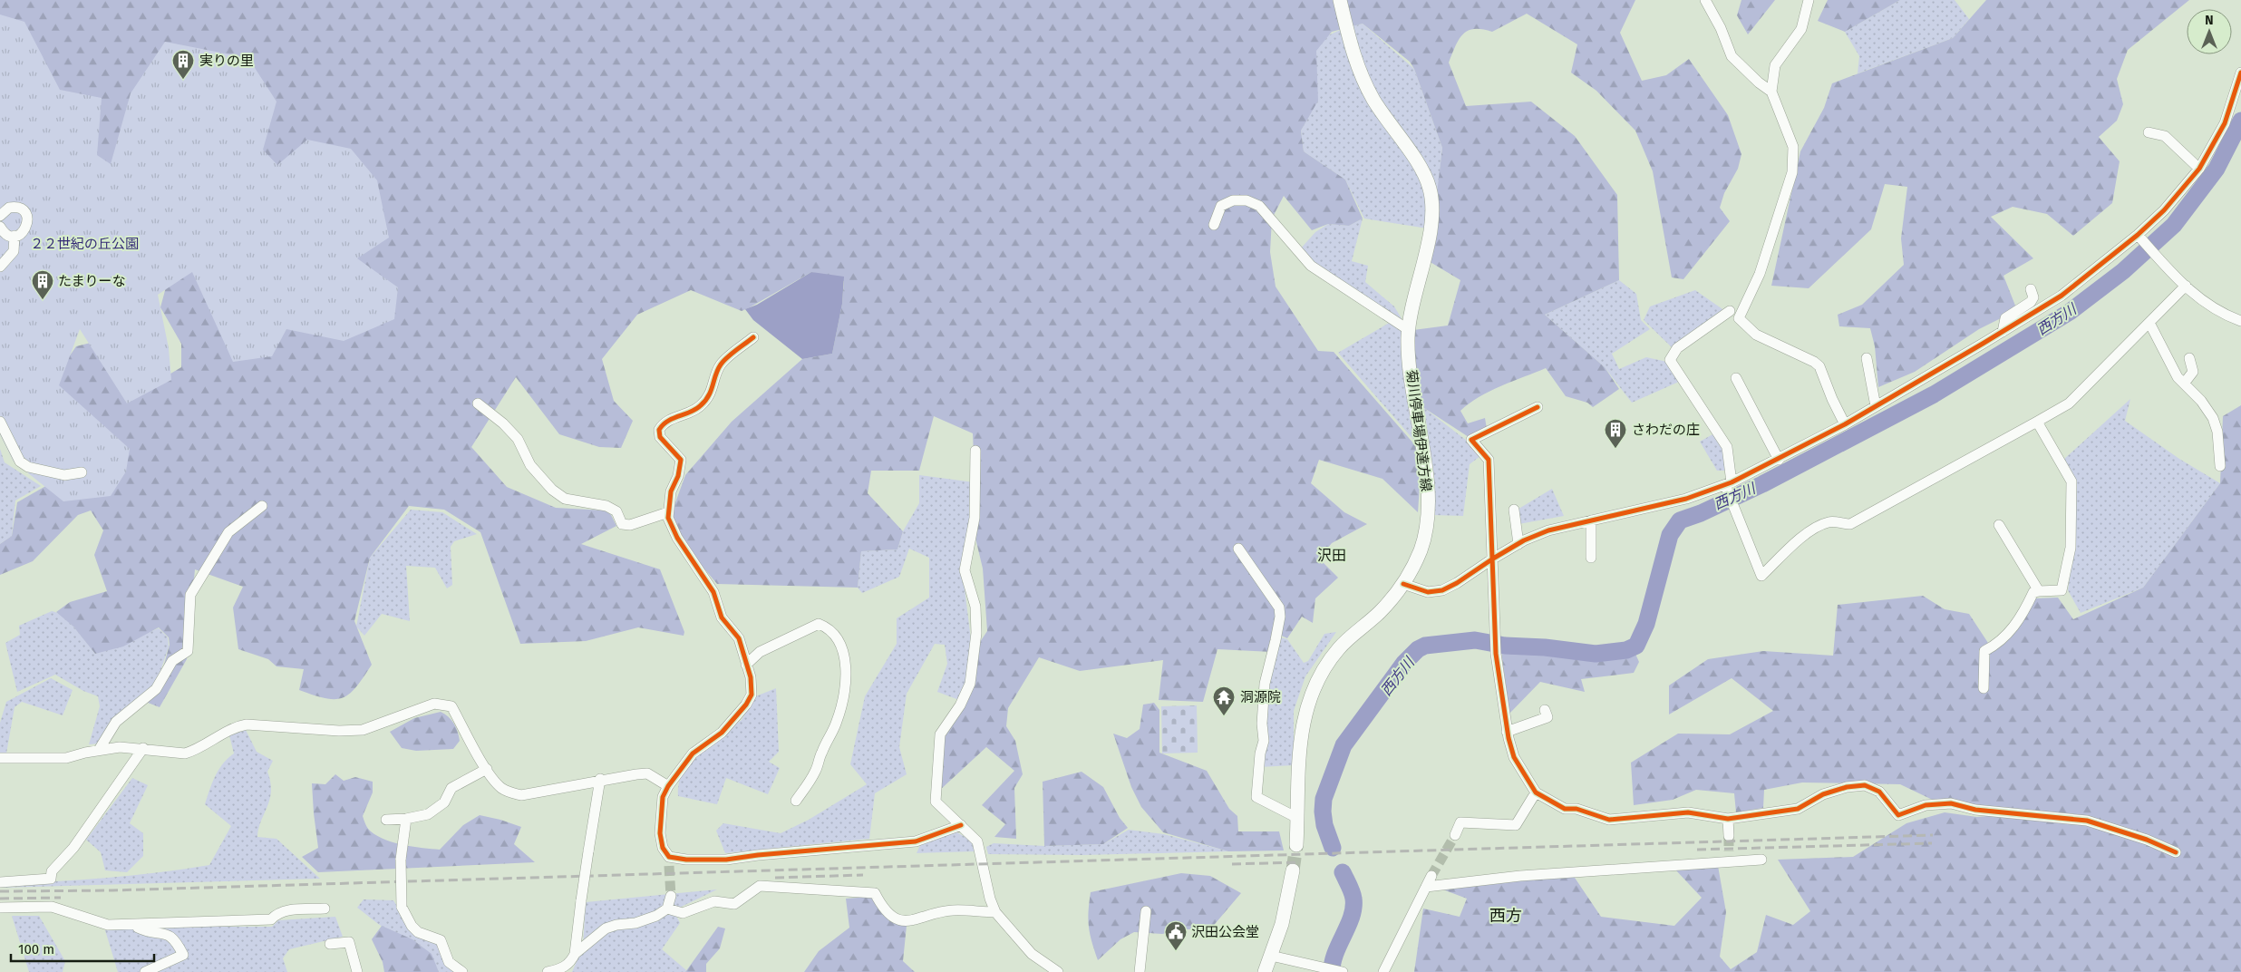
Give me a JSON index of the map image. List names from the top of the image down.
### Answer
{
  "streets": {
    "main road": ["菊川停車場伊達方線"]
  },
  "districts": ["沢田", "西方"],
  "water": ["西方川"],
  "parks": ["２２世紀の丘公園"],
  "places": {
    "building": ["実りの里", "たまりーな", "さわだの庄"],
    "temple": ["洞源院"],
    "public building": ["沢田公会堂"]
  },
  "scale_bar": "100 m",
  "north": "top"
}
